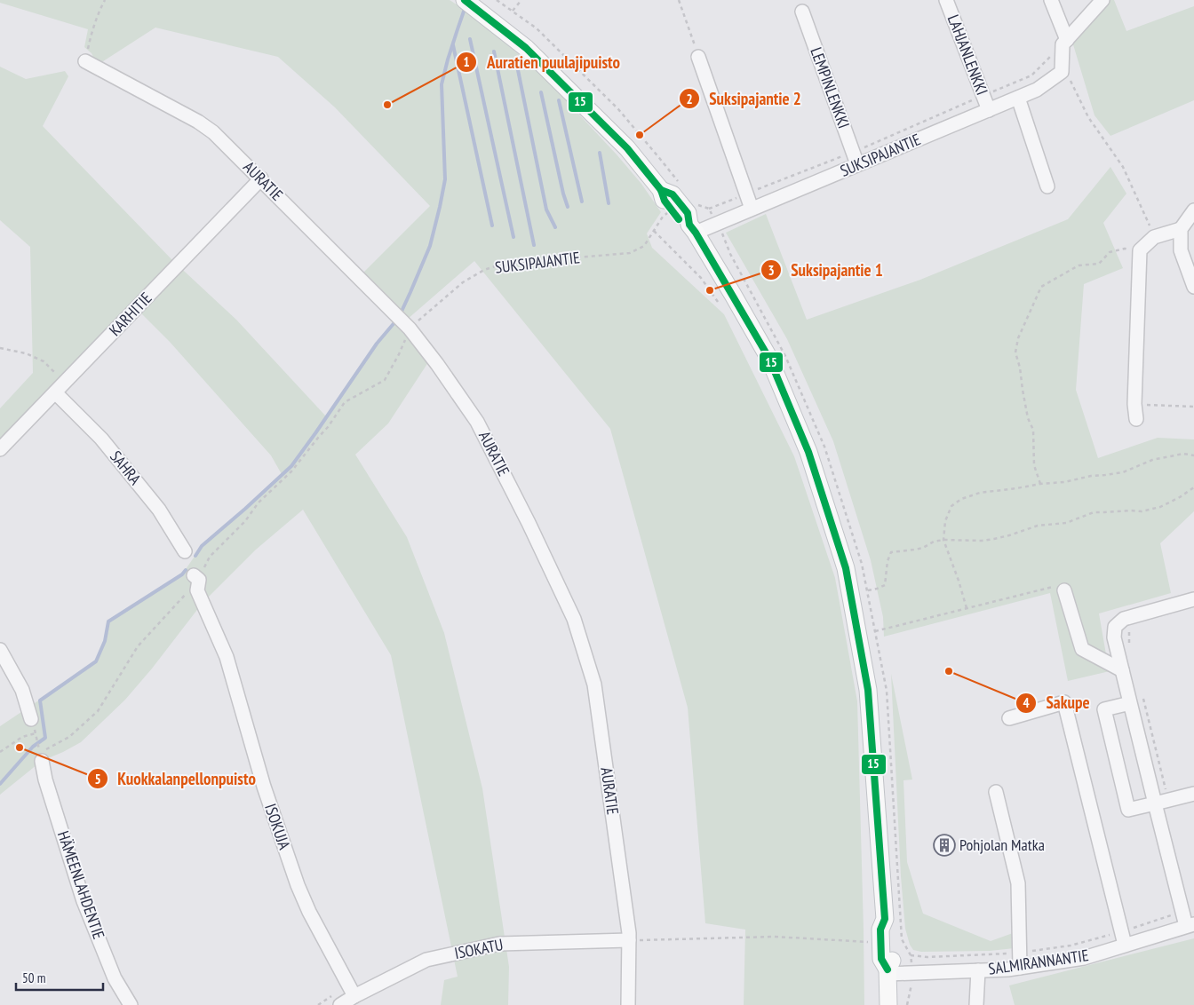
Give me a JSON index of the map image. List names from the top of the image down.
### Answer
{
  "streets": {
    "street": [
      "LAHJANLENKKI",
      "LEMPINLENKKI",
      "SUKSIPAJANTIE",
      "AURATIE",
      "KARHITIE",
      "SAHRA",
      "ISOKUJA",
      "HÄMEENLAHDENTIE",
      "ISOKATU",
      "SALMIRANNANTIE"
    ]
  },
  "crossings": [
    ["LAHJANLENKKI", "SUKSIPAJANTIE"],
    ["LEMPINLENKKI", "SUKSIPAJANTIE"],
    ["SUKSIPAJANTIE", "AURATIE"],
    ["AURATIE", "KARHITIE"],
    ["AURATIE", "ISOKATU"],
    ["KARHITIE", "SAHRA"],
    ["ISOKUJA", "ISOKATU"]
  ],
  "places": {
    "other": [
      "Auratien puulajipuisto",
      "Suksipajantie 2",
      "Suksipajantie 1",
      "Sakupe",
      "Kuokkalanpellonpuisto"
    ],
    "building": ["Pohjolan Matka"]
  },
  "lines": ["transit line 15"],
  "scale_bar": "50 m"
}
